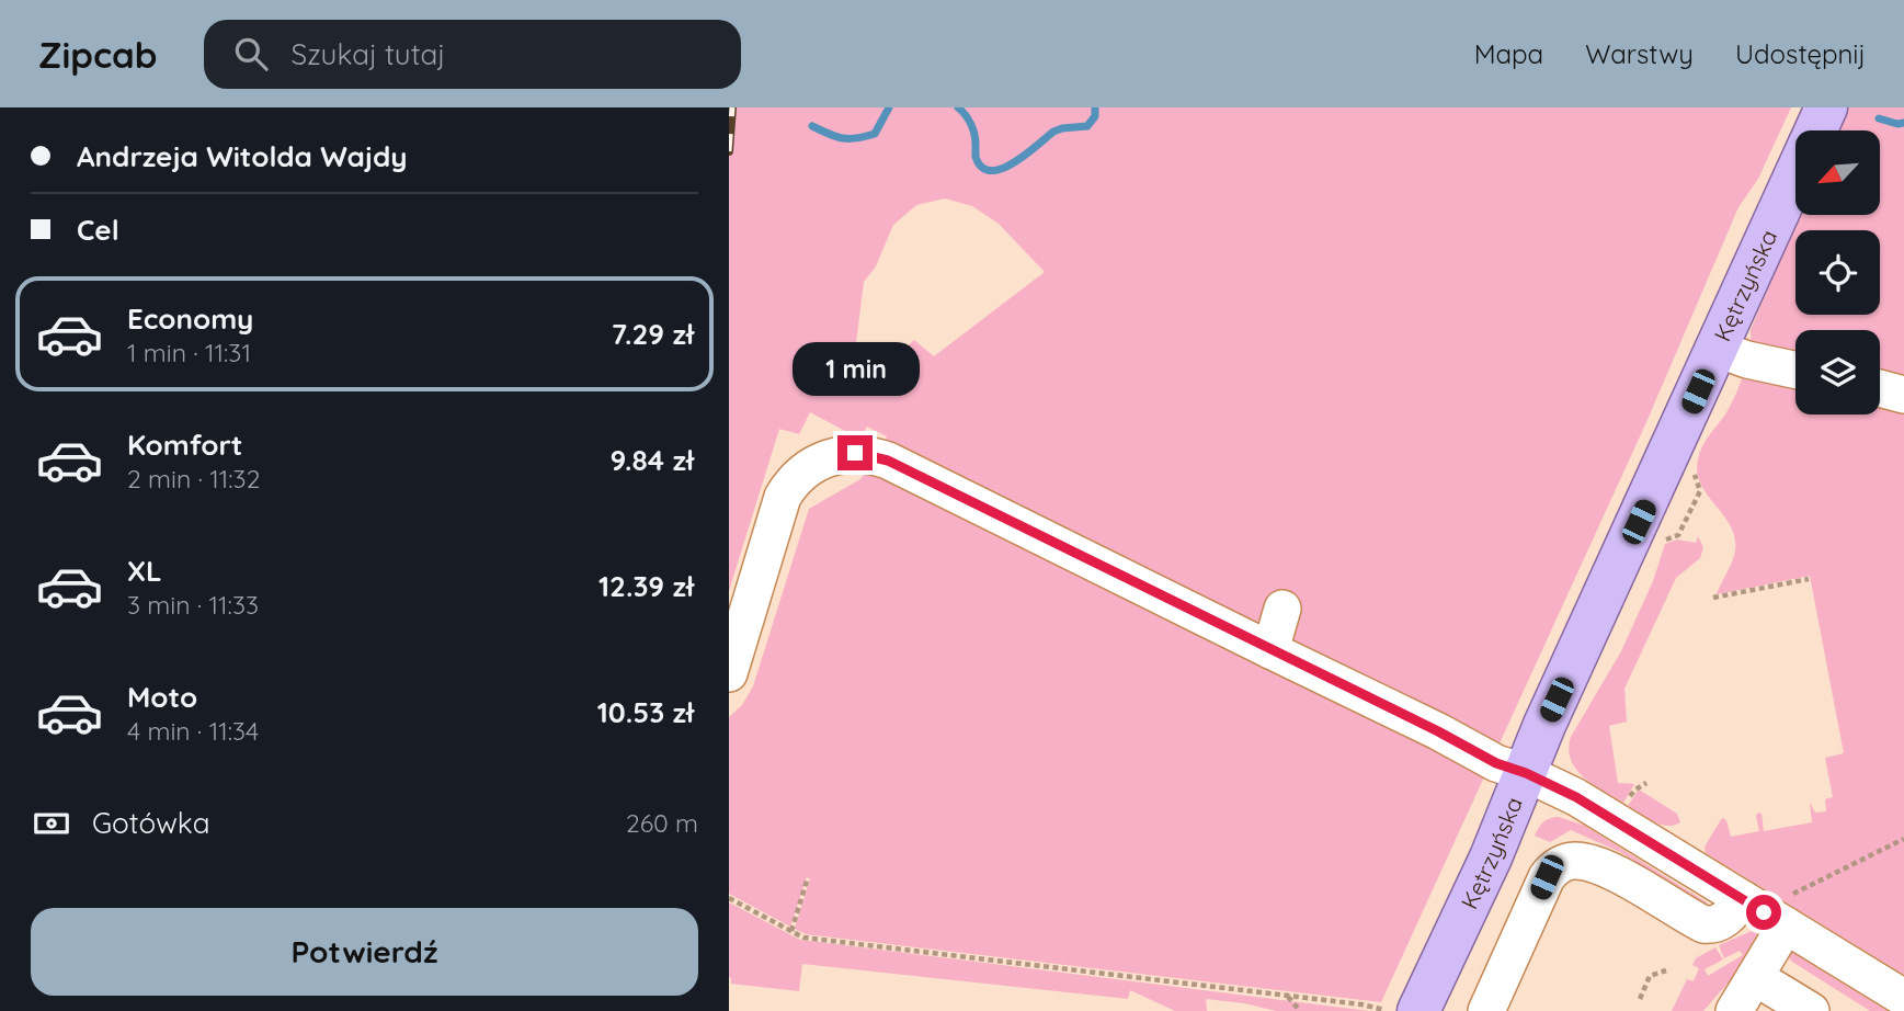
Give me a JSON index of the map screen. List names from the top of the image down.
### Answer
{
  "streets": {
    "main road": ["Kętrzyńska"]
  },
  "north": "bottom left",
  "page": {
    "header": "Zipcab",
    "search": "Szukaj tutaj",
    "nav": ["Mapa", "Warstwy", "Udostępnij"],
    "banner": ["Andrzeja Witolda Wajdy", "Cel"],
    "list": [
      {
        "name": "Economy",
        "note": "1 min · 11:31",
        "value": "7.29 zł"
      },
      {
        "name": "Komfort",
        "note": "2 min · 11:32",
        "value": "9.84 zł"
      },
      {
        "name": "XL",
        "note": "3 min · 11:33",
        "value": "12.39 zł"
      },
      {
        "name": "Moto",
        "note": "4 min · 11:34",
        "value": "10.53 zł"
      }
    ],
    "bubble": "1 min",
    "pay": ["Gotówka", "260 m"],
    "buttons": "Potwierdź"
  }
}
